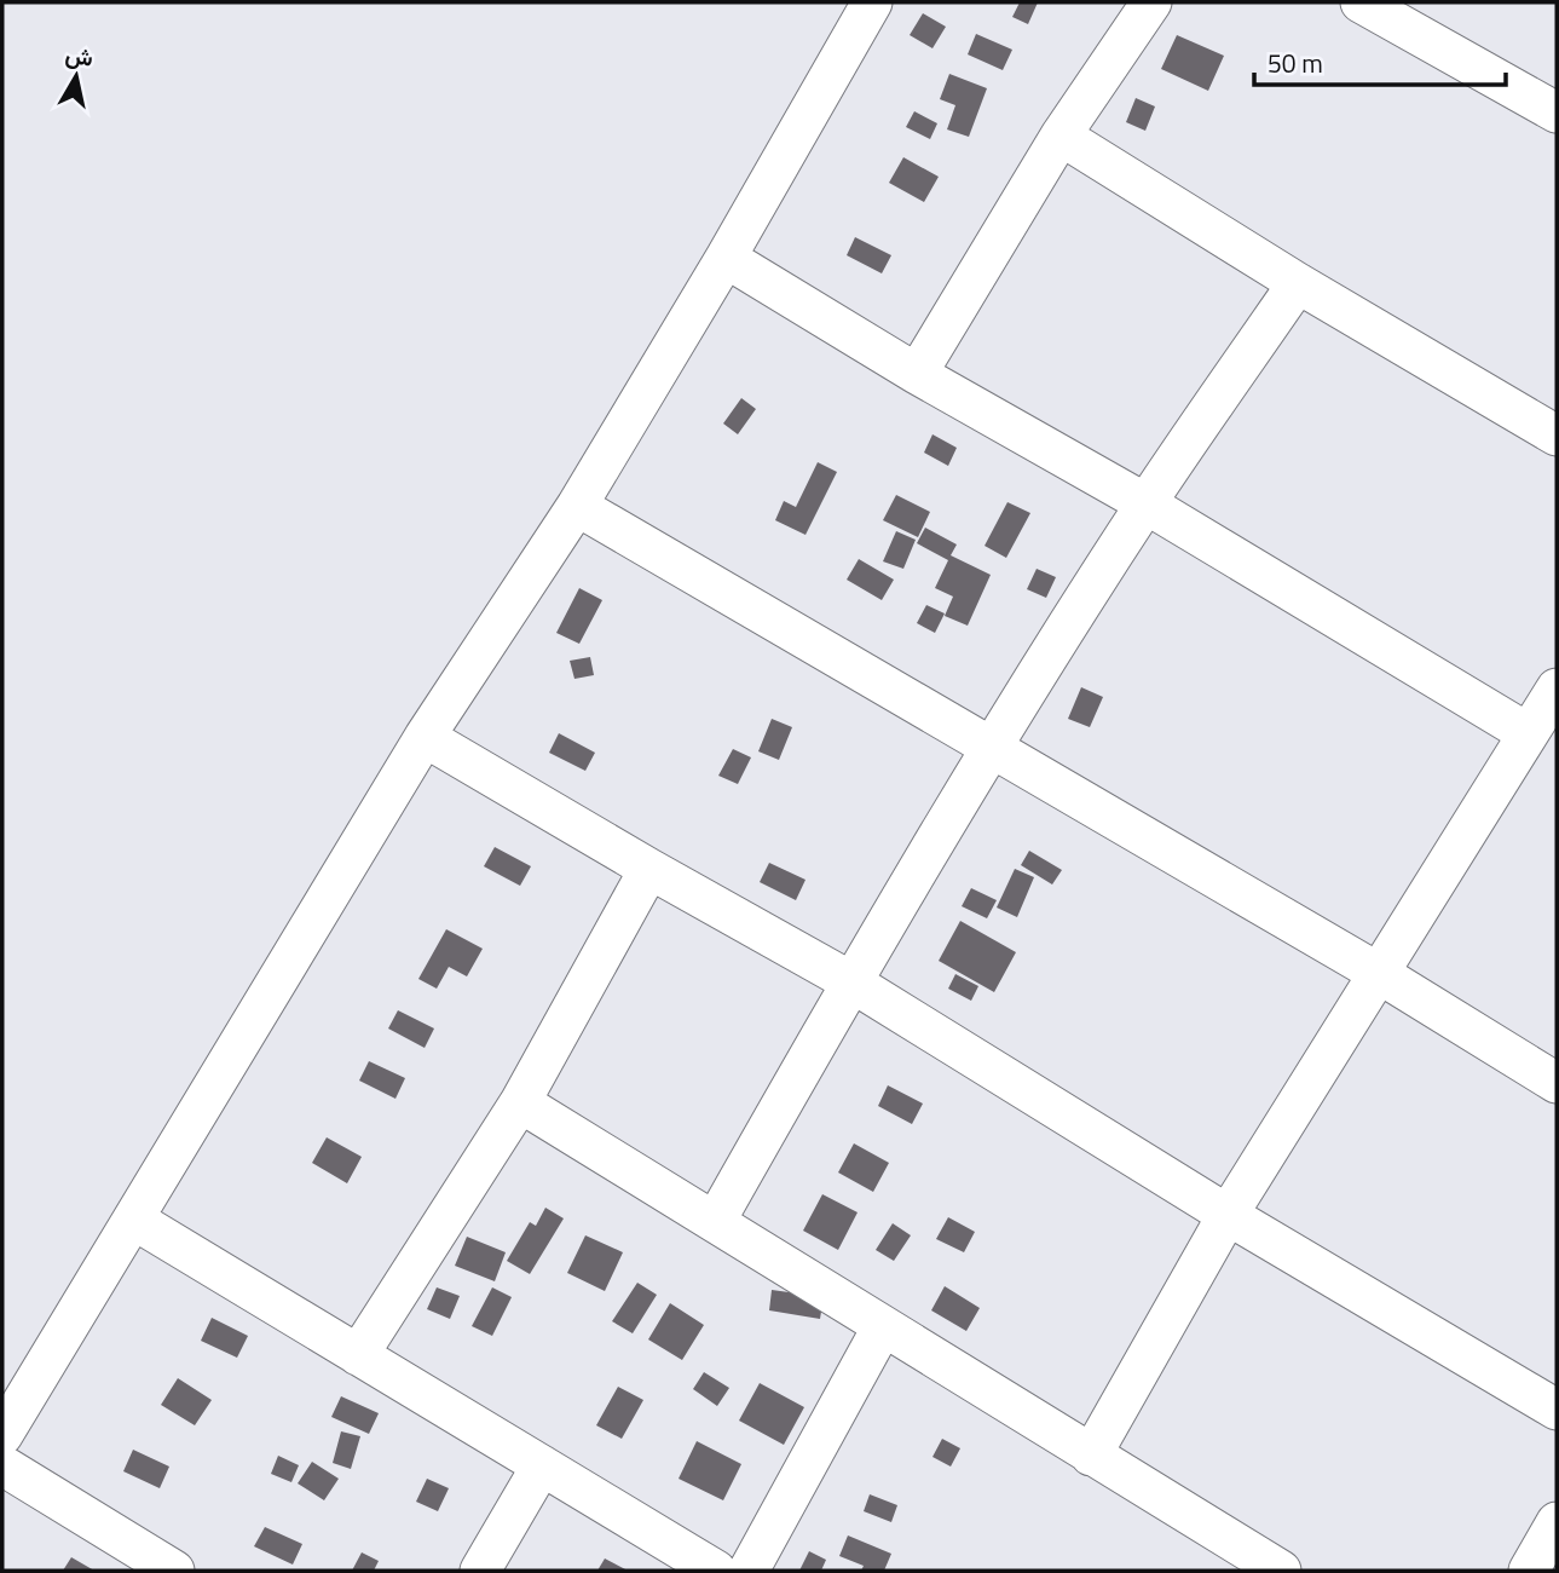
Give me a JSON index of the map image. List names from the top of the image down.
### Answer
{
  "scale_bar": "50 m",
  "north": "top"
}
